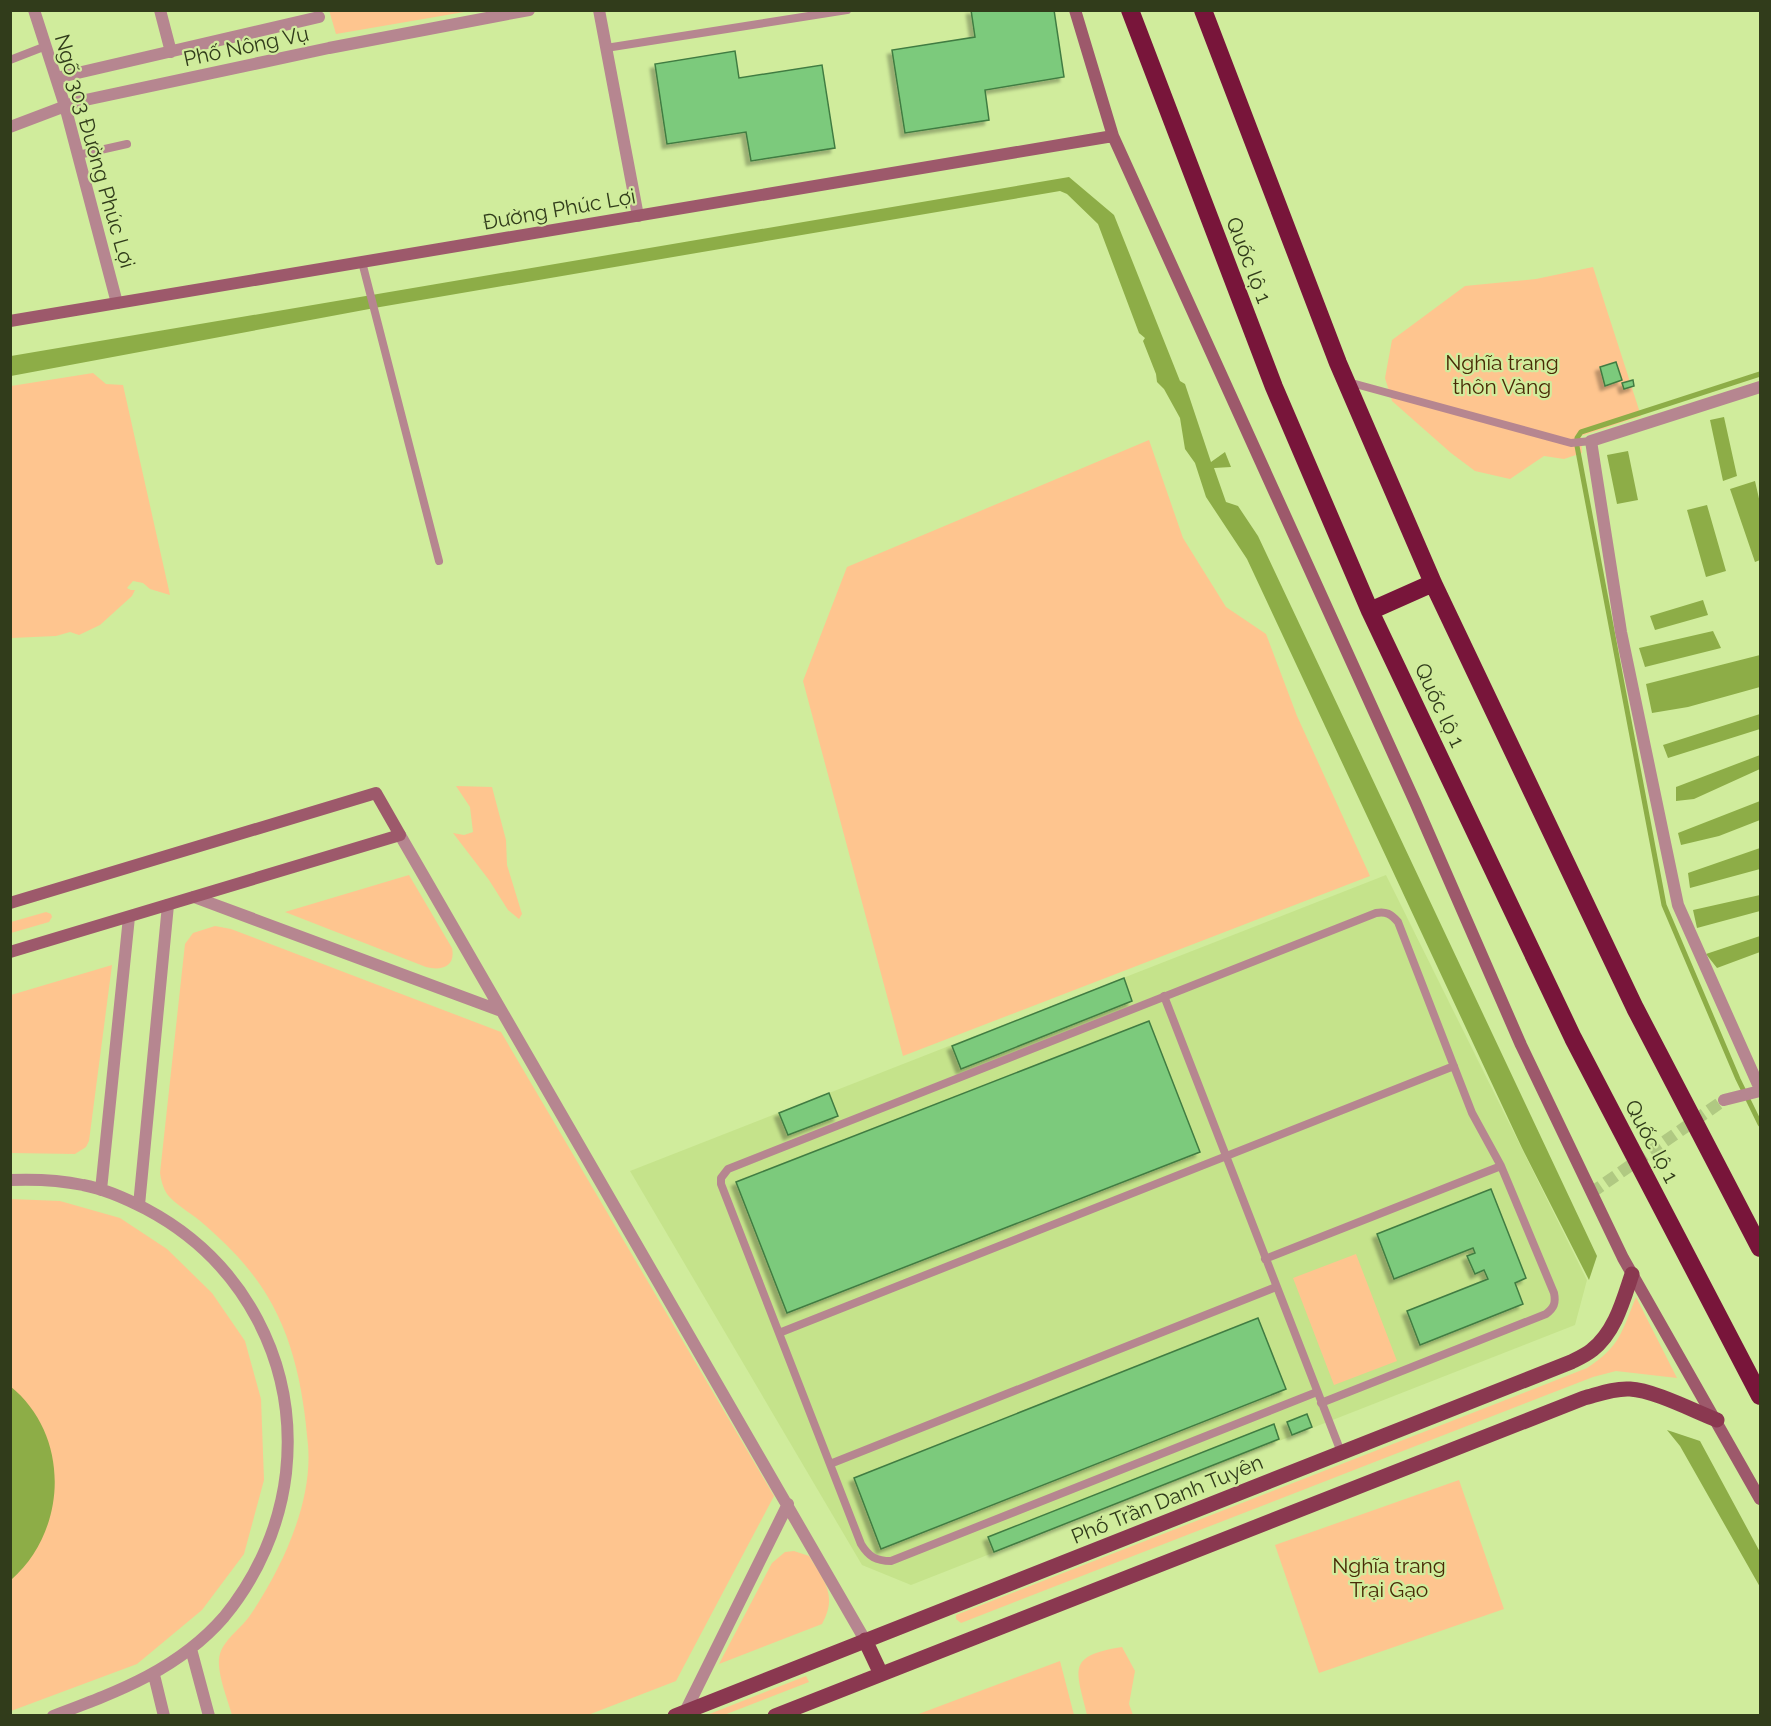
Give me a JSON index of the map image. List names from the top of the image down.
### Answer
{
  "streets": {
    "highway": ["Quốc lộ 1"],
    "main road": ["Đường Phúc Lợi", "Phố Trần Danh Tuyên"],
    "street": ["Phố Nông Vụ", "Ngõ 303 Đường Phúc Lợi"]
  },
  "crossings": [
    ["Phố Nông Vụ", "Ngõ 303 Đường Phúc Lợi"],
    ["Ngõ 303 Đường Phúc Lợi", "Đường Phúc Lợi"]
  ],
  "parks": ["Nghĩa trang thôn Vàng", "Nghĩa trang Trại Gạo"]
}
